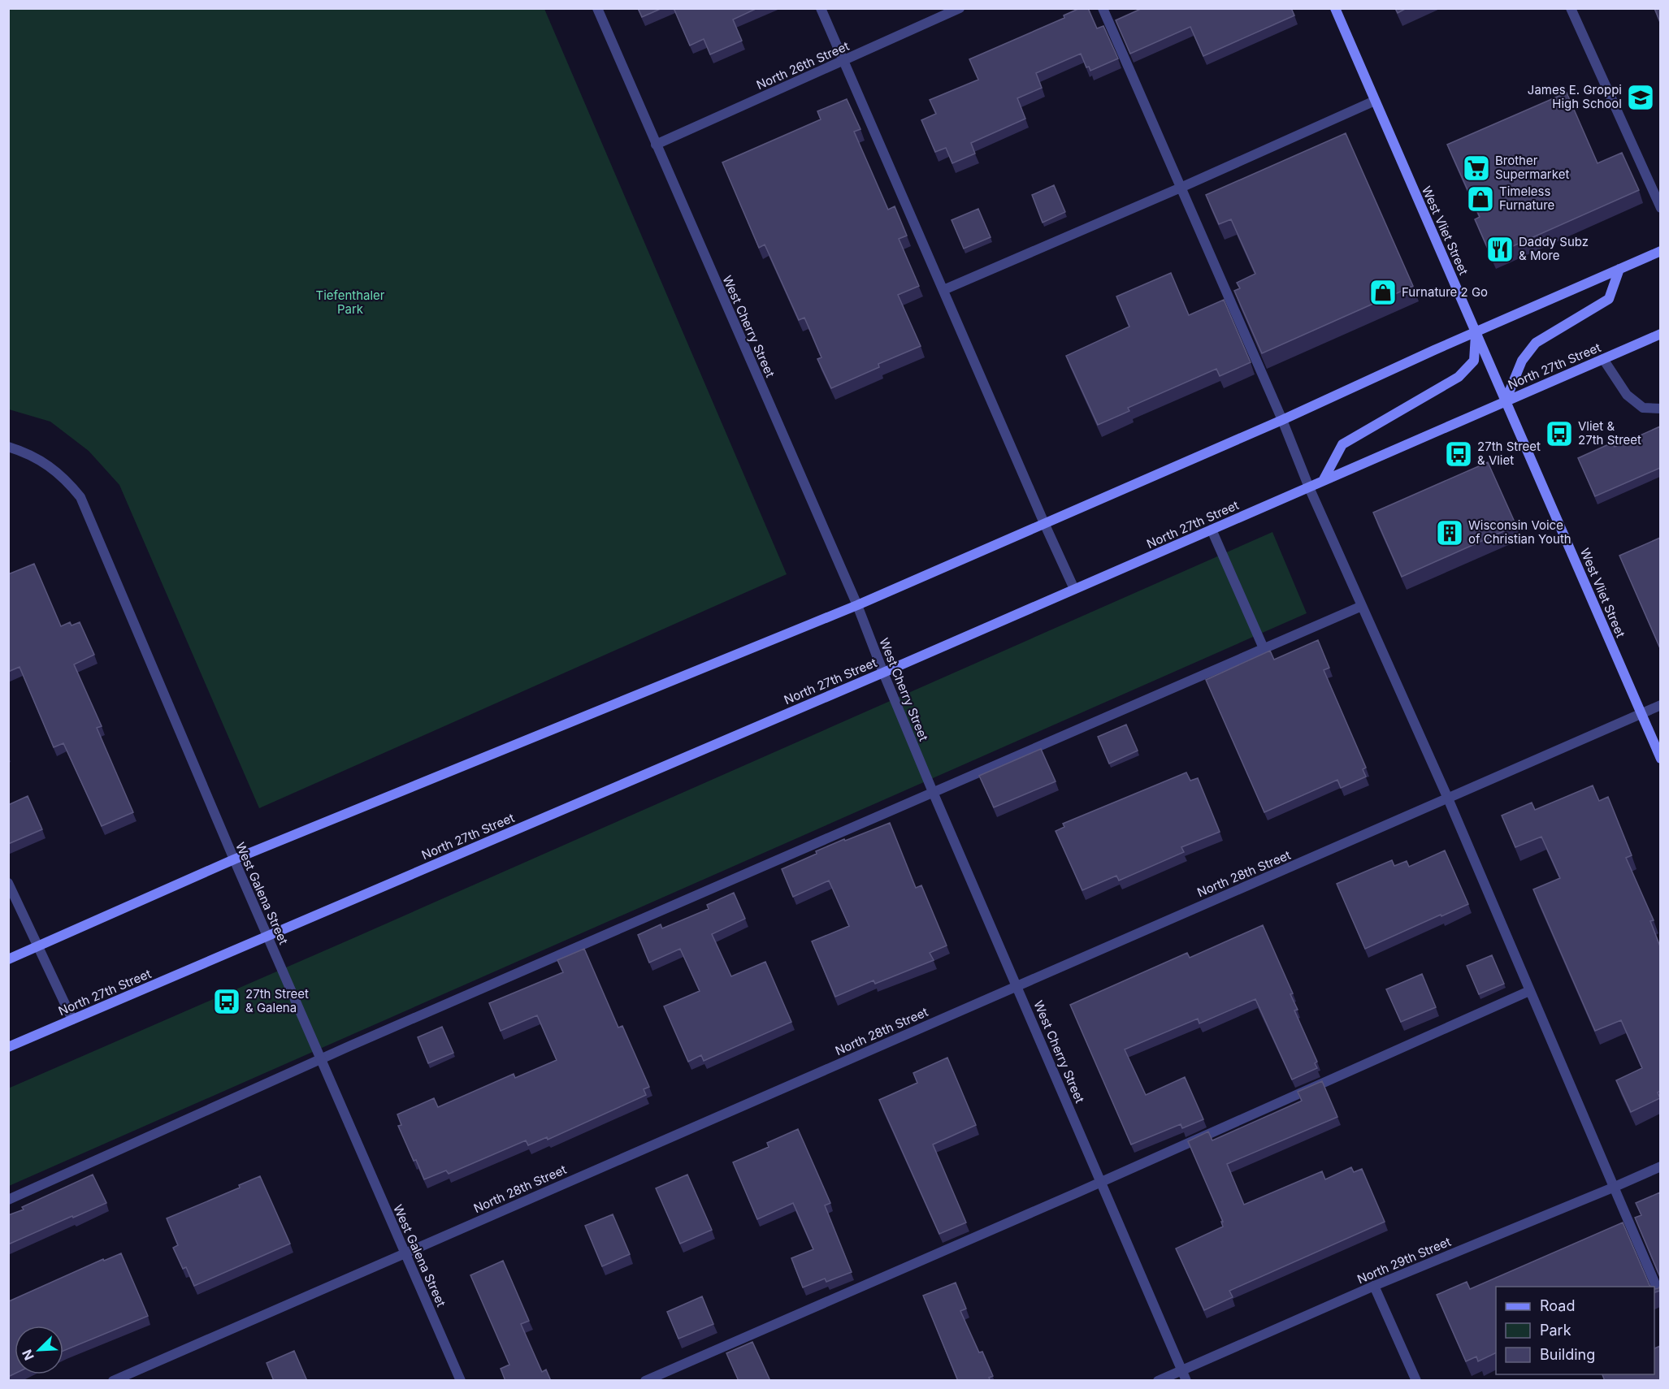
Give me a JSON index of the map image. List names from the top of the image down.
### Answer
{
  "streets": {
    "main road": ["West Vliet Street", "North 27th Street"],
    "street": [
      "North 26th Street",
      "West Cherry Street",
      "North 28th Street",
      "West Galena Street",
      "North 29th Street"
    ]
  },
  "crossings": [
    ["North 26th Street", "West Cherry Street"],
    ["West Vliet Street", "North 27th Street"],
    ["West Vliet Street", "North 28th Street"],
    ["West Cherry Street", "North 27th Street"],
    ["West Cherry Street", "North 28th Street"],
    ["West Cherry Street", "North 29th Street"],
    ["North 27th Street", "West Galena Street"],
    ["North 28th Street", "West Galena Street"]
  ],
  "parks": ["Tiefenthaler Park"],
  "places": {
    "school or university": ["James E. Groppi High School"],
    "supermarket": ["Brother Supermarket"],
    "shop": ["Timeless Furnature", "Furnature 2 Go"],
    "restaurant": ["Daddy Subz & More"],
    "bus stop": ["Vliet & 27th Street", "27th Street & Vliet", "27th Street & Galena"],
    "building": ["Wisconsin Voice of Christian Youth"]
  },
  "legend": ["Road", "Park", "Building"],
  "north": "bottom left"
}
